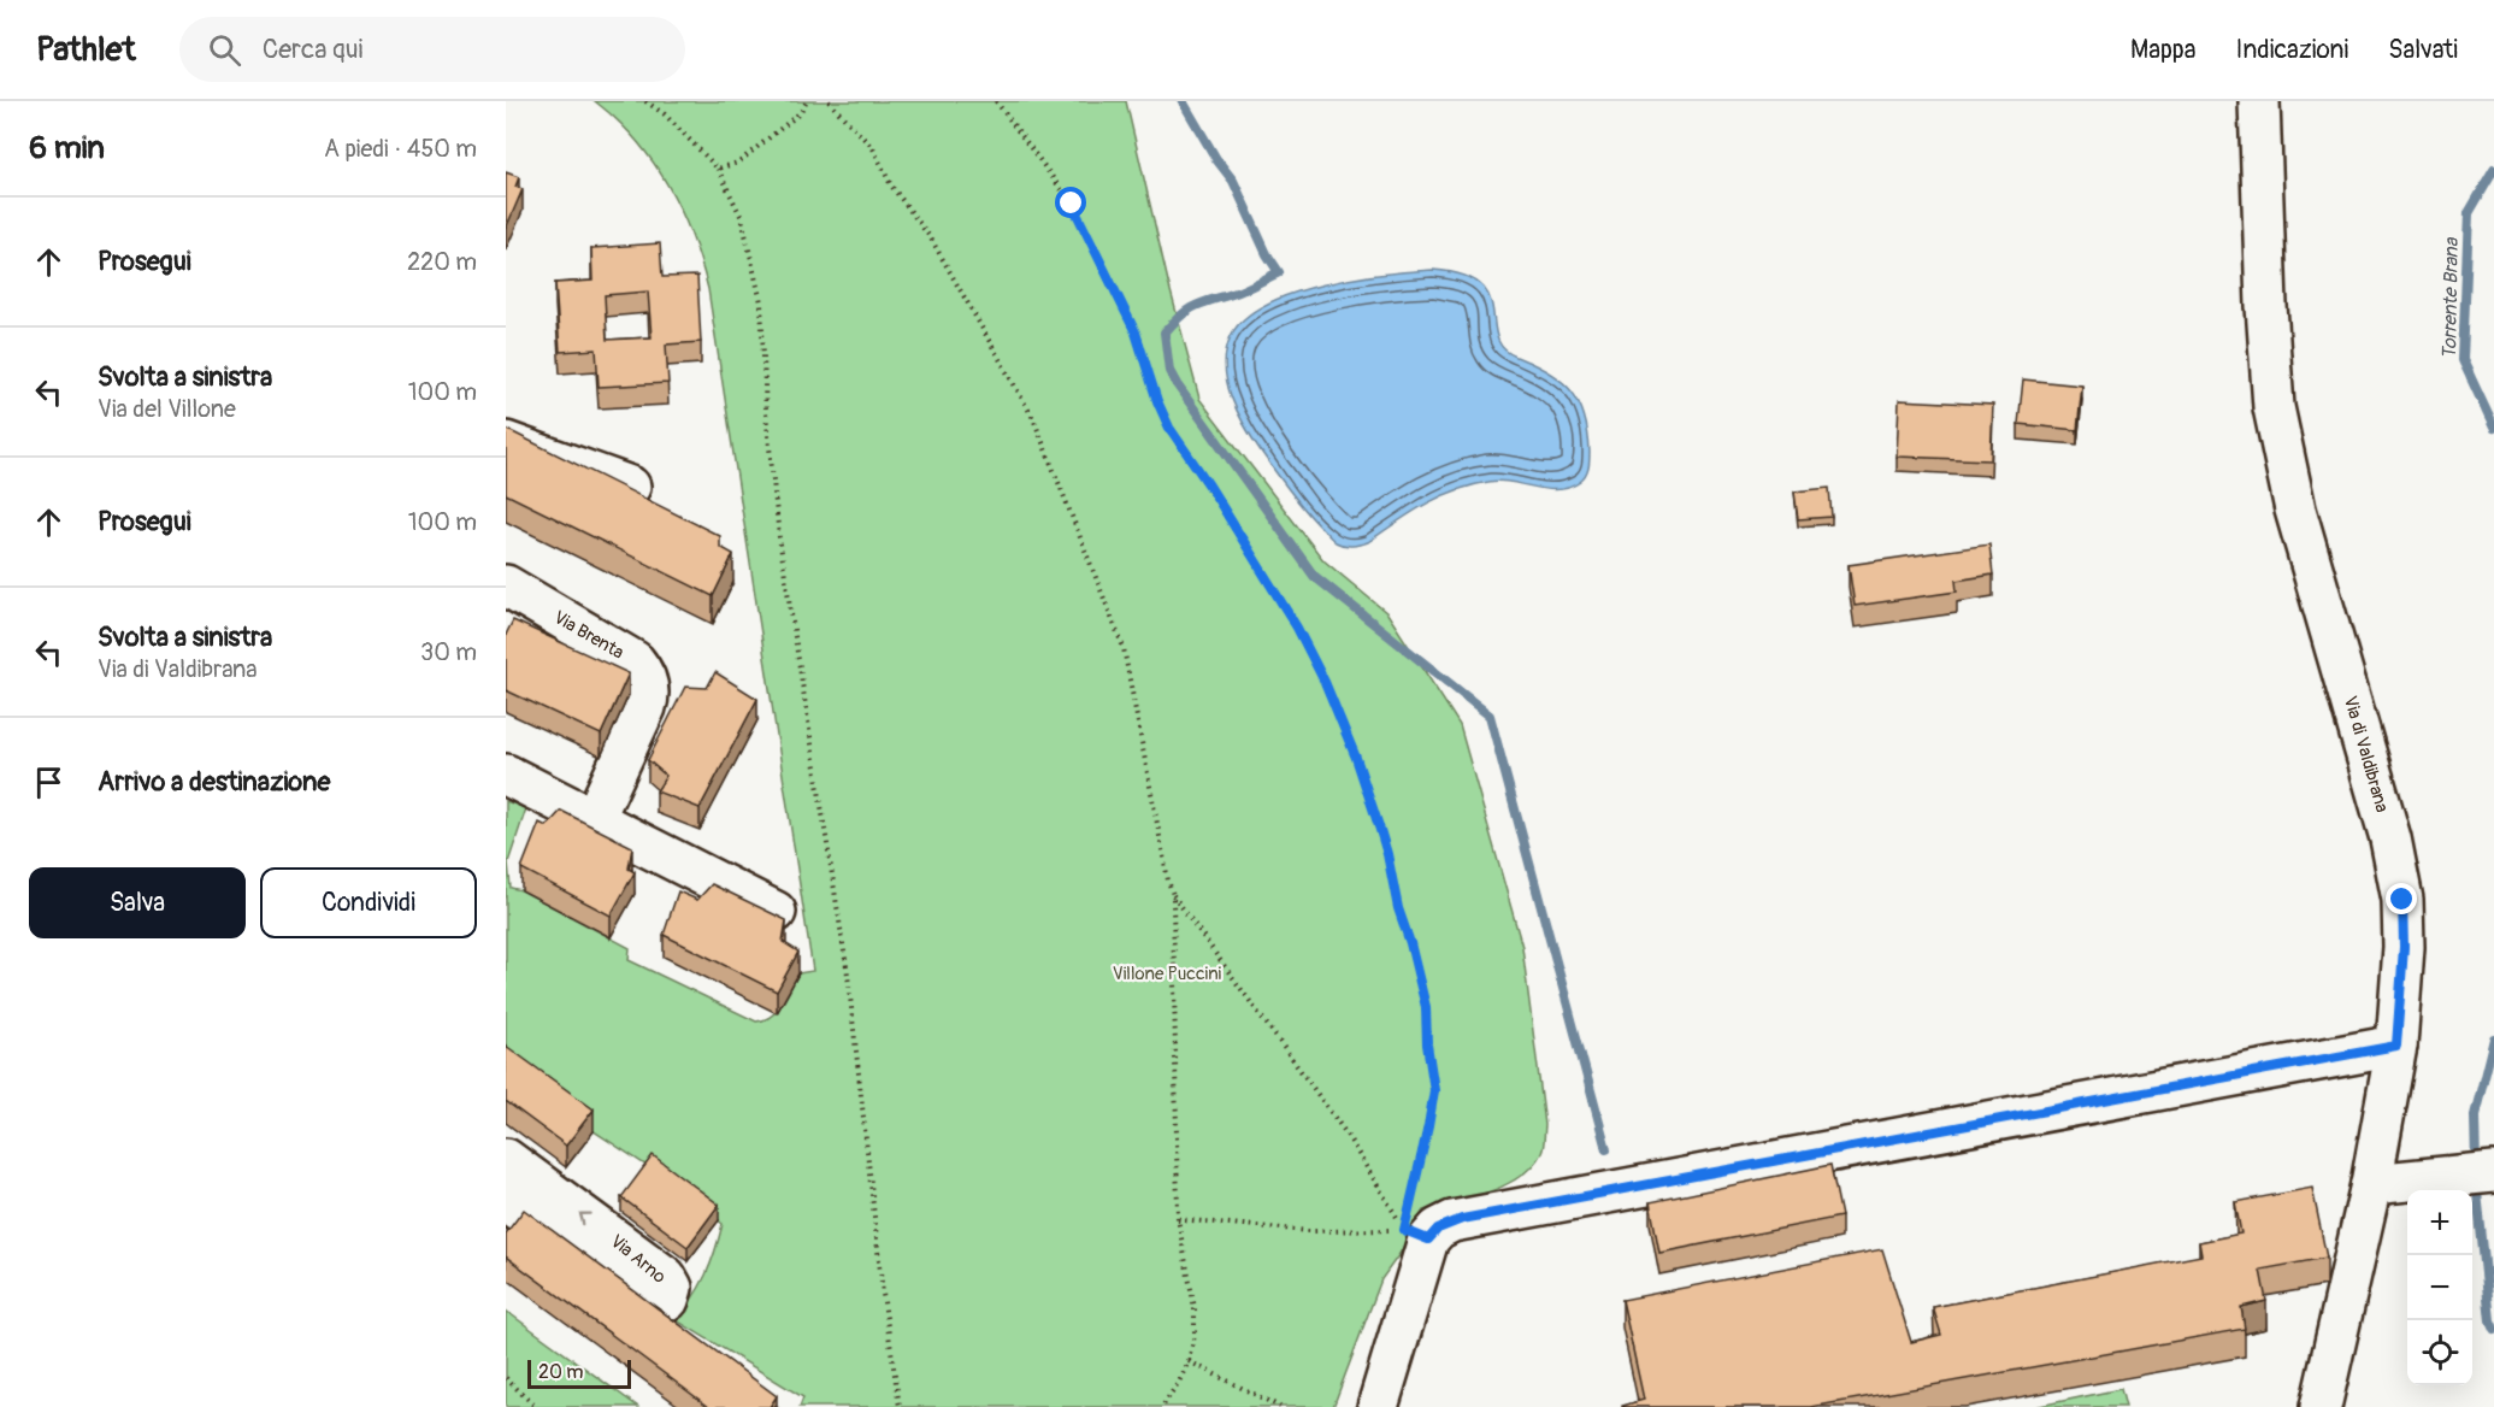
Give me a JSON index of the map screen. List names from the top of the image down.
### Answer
{
  "streets": {
    "street": ["Via Brenta", "Via di Valdibrana", "Via Arno"]
  },
  "water": ["Torrente Brana"],
  "parks": ["Villone Puccini"],
  "scale_bar": "20 m",
  "page": {
    "header": "Pathlet",
    "search": "Cerca qui",
    "nav": ["Mappa", "Indicazioni", "Salvati"],
    "heading": ["6 min", "A piedi · 450 m"],
    "list": [
      ["Prosegui", "220 m"],
      ["Svolta a sinistra", "Via del Villone", "100 m"],
      ["Prosegui", "100 m"],
      ["Svolta a sinistra", "Via di Valdibrana", "30 m"],
      "Arrivo a destinazione"
    ],
    "buttons": ["Salva", "Condividi"],
    "map_buttons": ["+", "−"],
    "scale": "20 m"
  }
}
